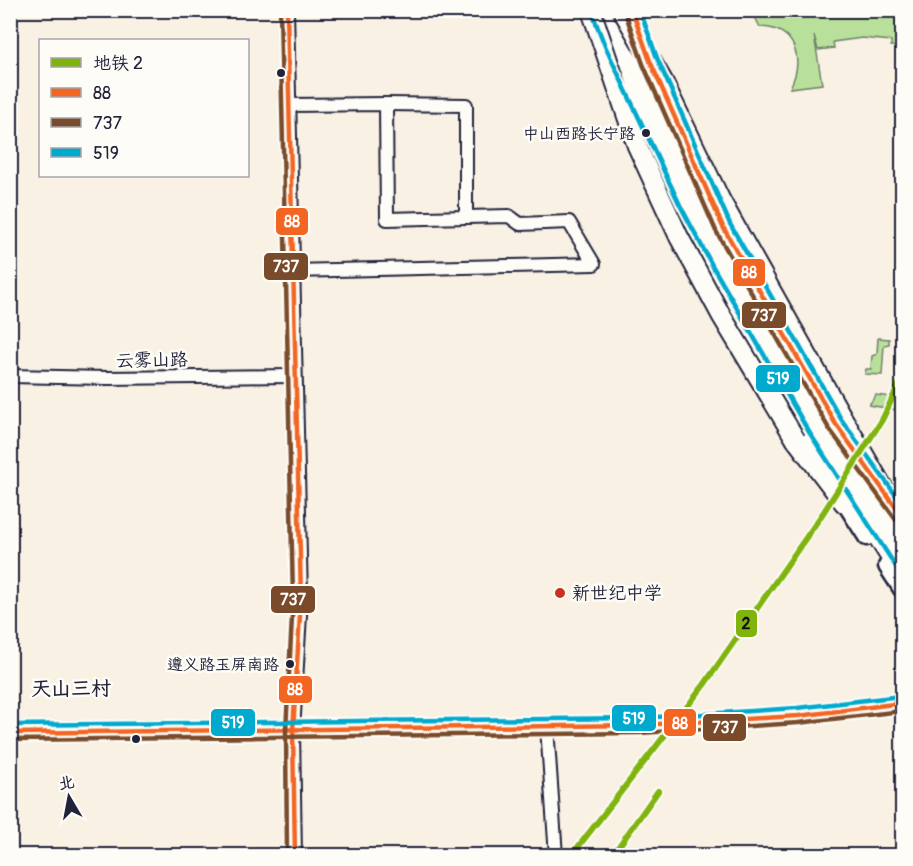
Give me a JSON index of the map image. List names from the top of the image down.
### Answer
{
  "streets": {
    "street": ["云雾山路"]
  },
  "districts": ["天山三村"],
  "places": ["中山西路长宁路", "新世纪中学", "遵义路玉屏南路"],
  "lines": [
    "transit line 88",
    "transit line 737",
    "transit line 519",
    "metro line 2"
  ],
  "legend": [
    "地铁 2",
    "88",
    "737",
    "519"
  ],
  "north": "top"
}
